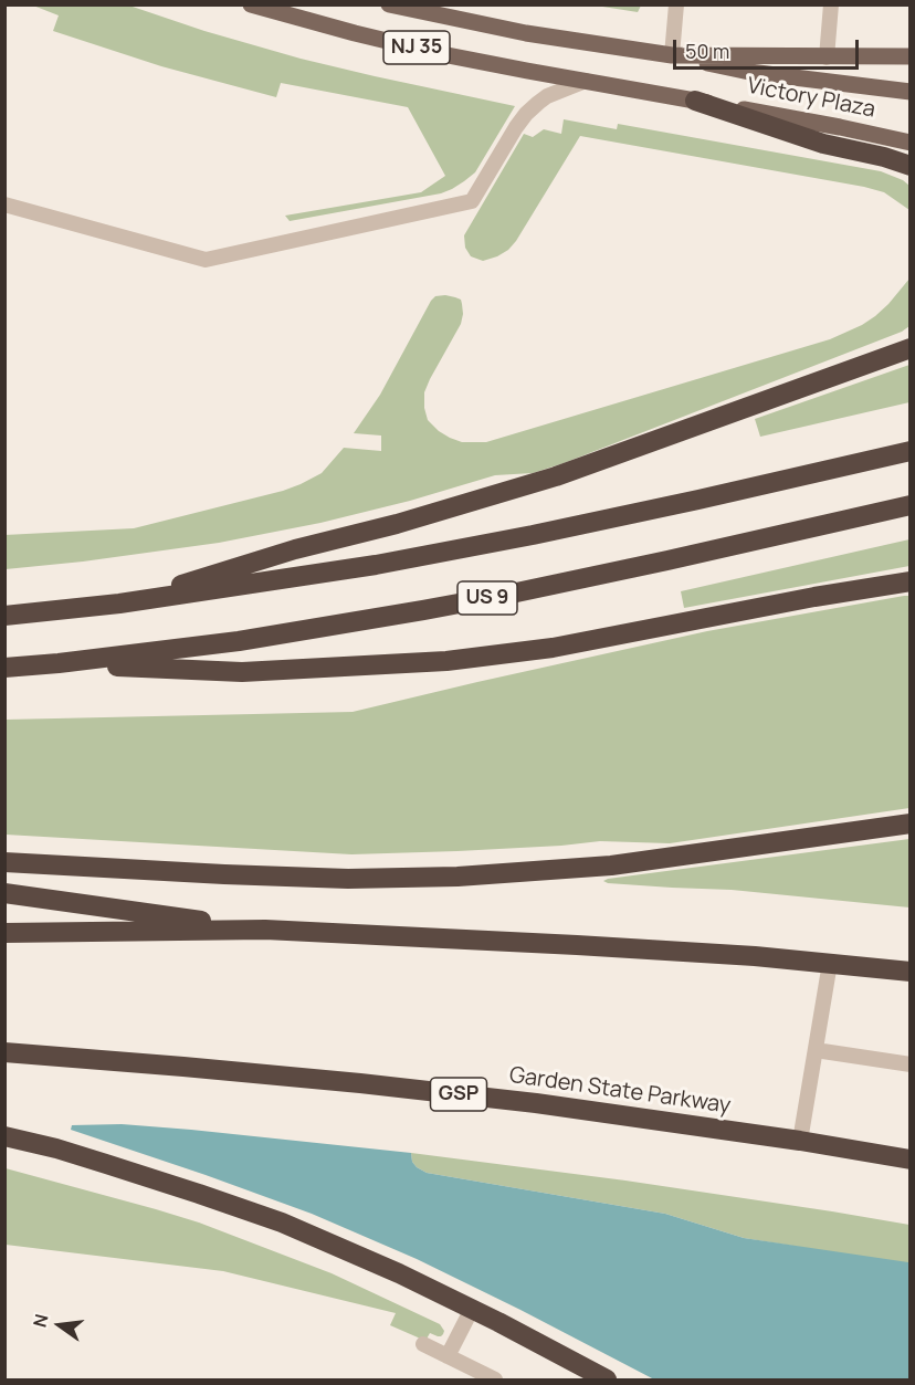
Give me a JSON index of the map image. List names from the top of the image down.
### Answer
{
  "streets": {
    "highway": ["US 9", "Garden State Parkway", "GSP"],
    "main road": ["NJ 35", "Victory Plaza"]
  },
  "crossings": [
    ["NJ 35", "Victory Plaza"]
  ],
  "scale_bar": "50 m",
  "north": "left"
}
